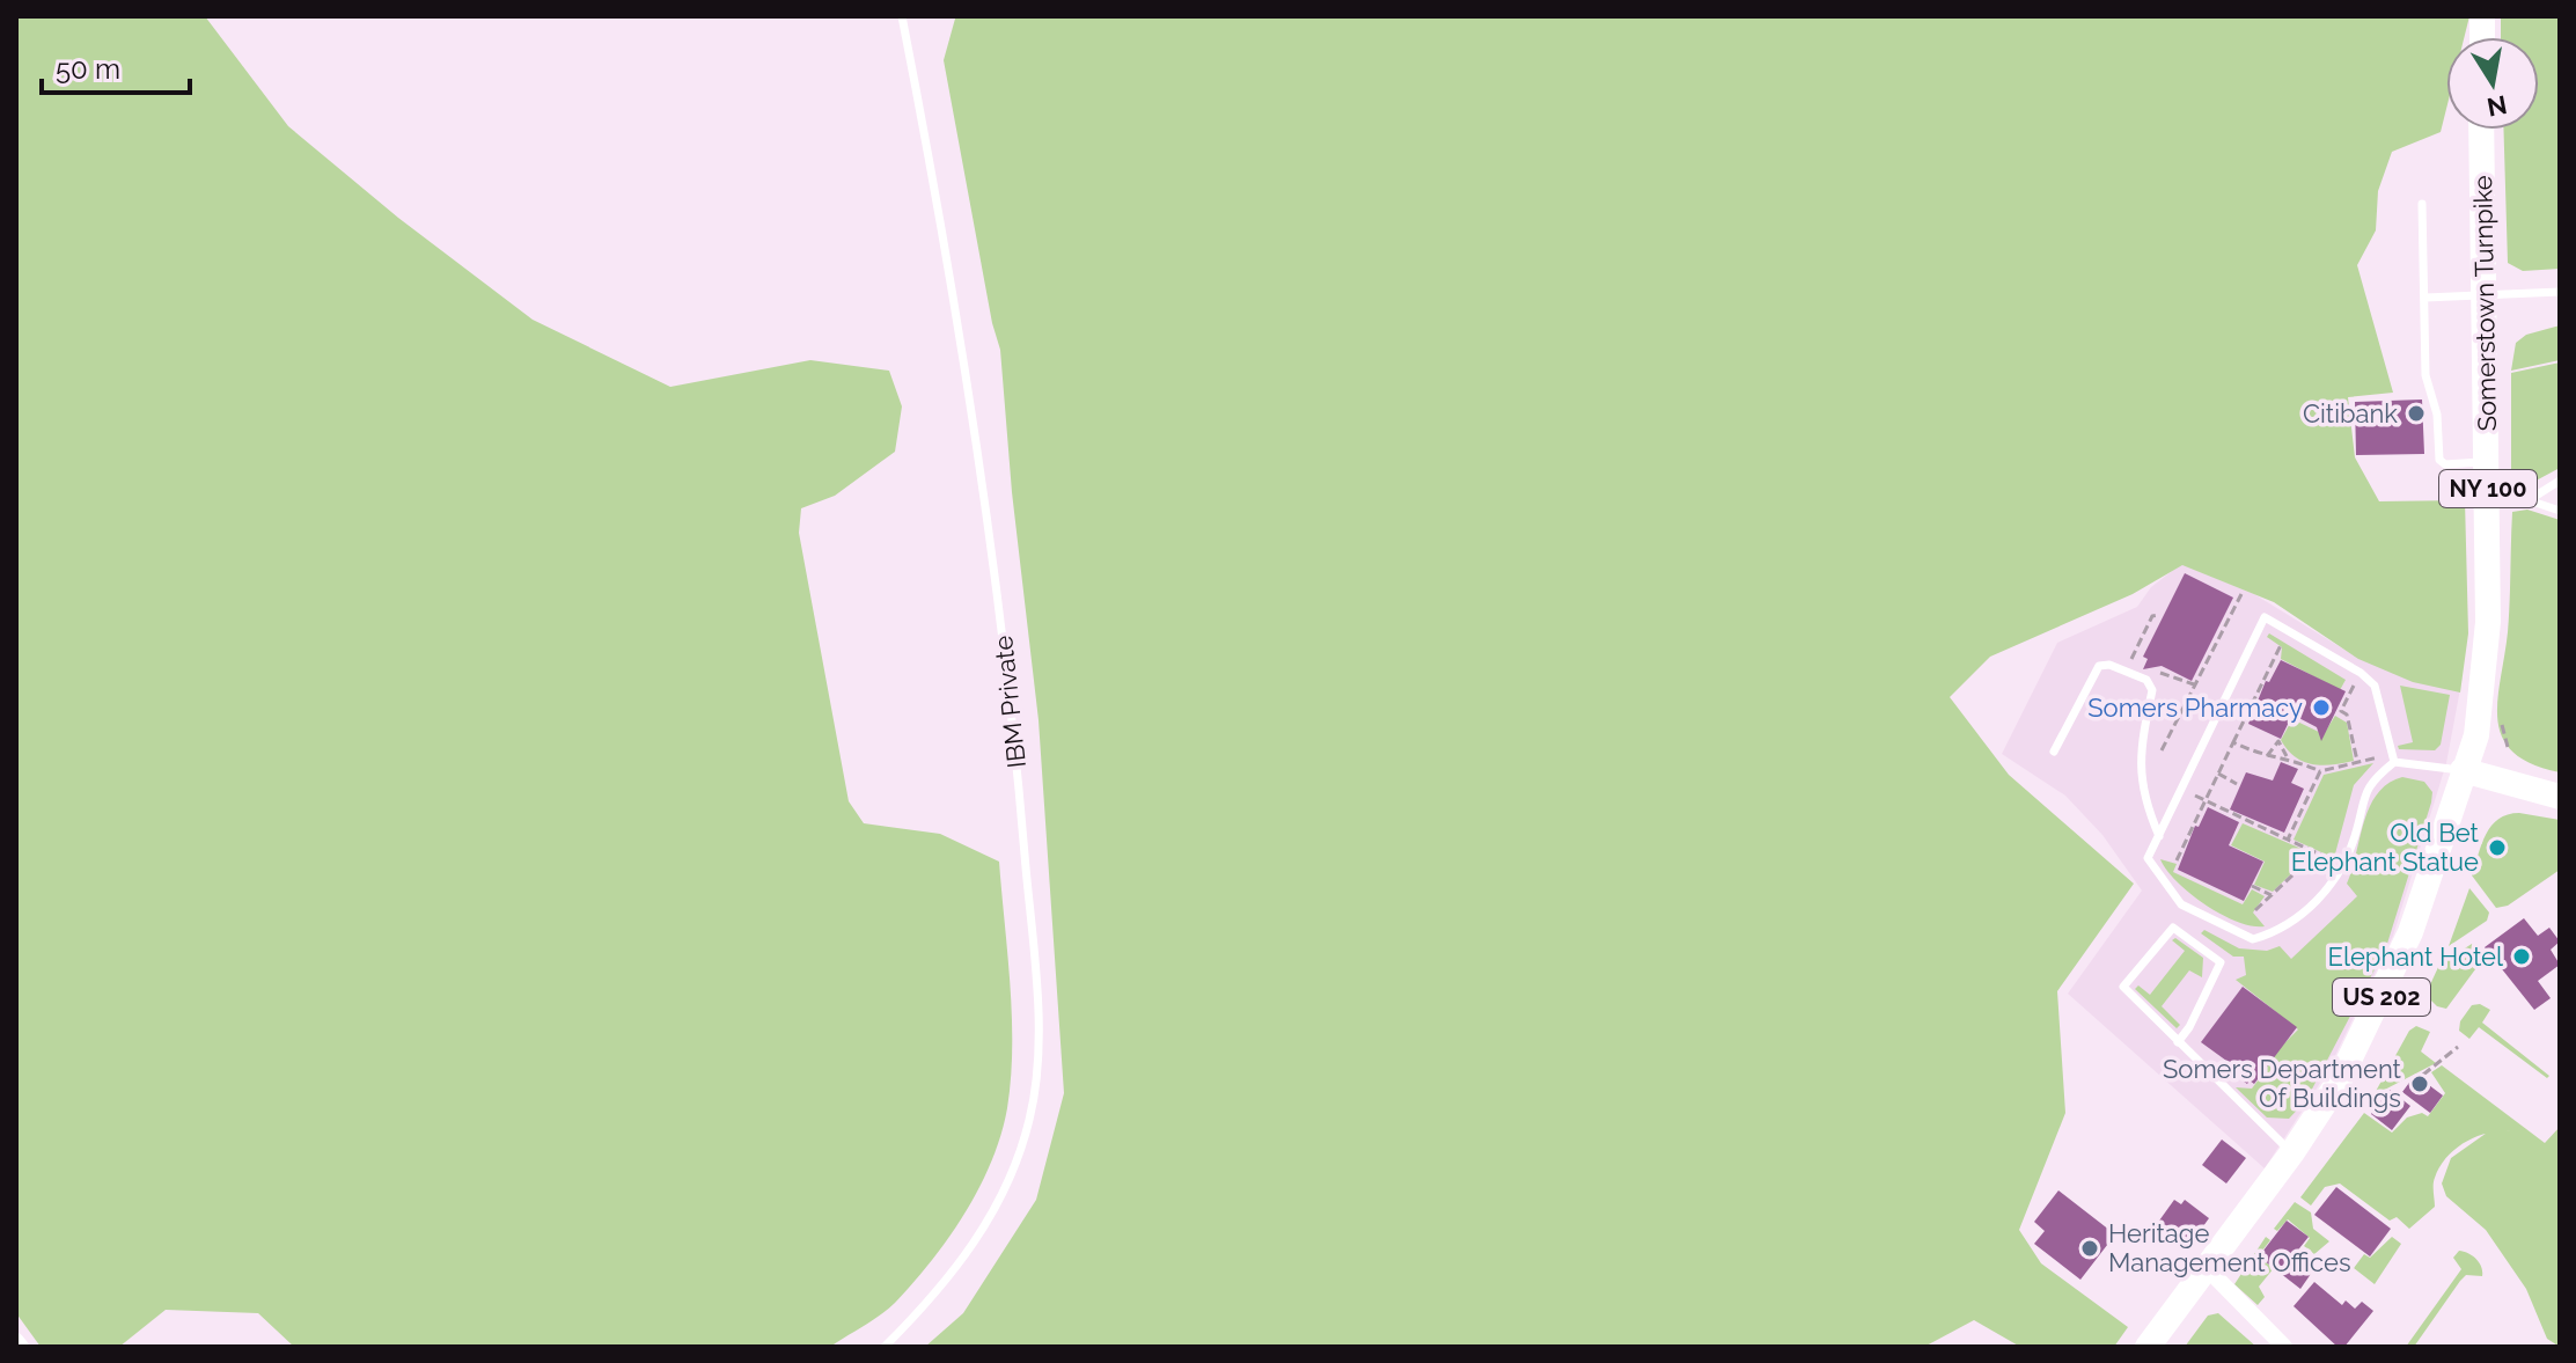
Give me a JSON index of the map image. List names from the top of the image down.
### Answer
{
  "streets": {
    "main road": ["Somerstown Turnpike", "NY 100", "US 202"],
    "lane": ["IBM Private"]
  },
  "crossings": [
    ["Somerstown Turnpike", "US 202"]
  ],
  "places": [
    "Citibank",
    "Somers Pharmacy",
    "Old Bet Elephant Statue",
    "Elephant Hotel",
    "Somers Department Of Buildings",
    "Heritage Management Offices"
  ],
  "scale_bar": "50 m",
  "north": "bottom"
}
